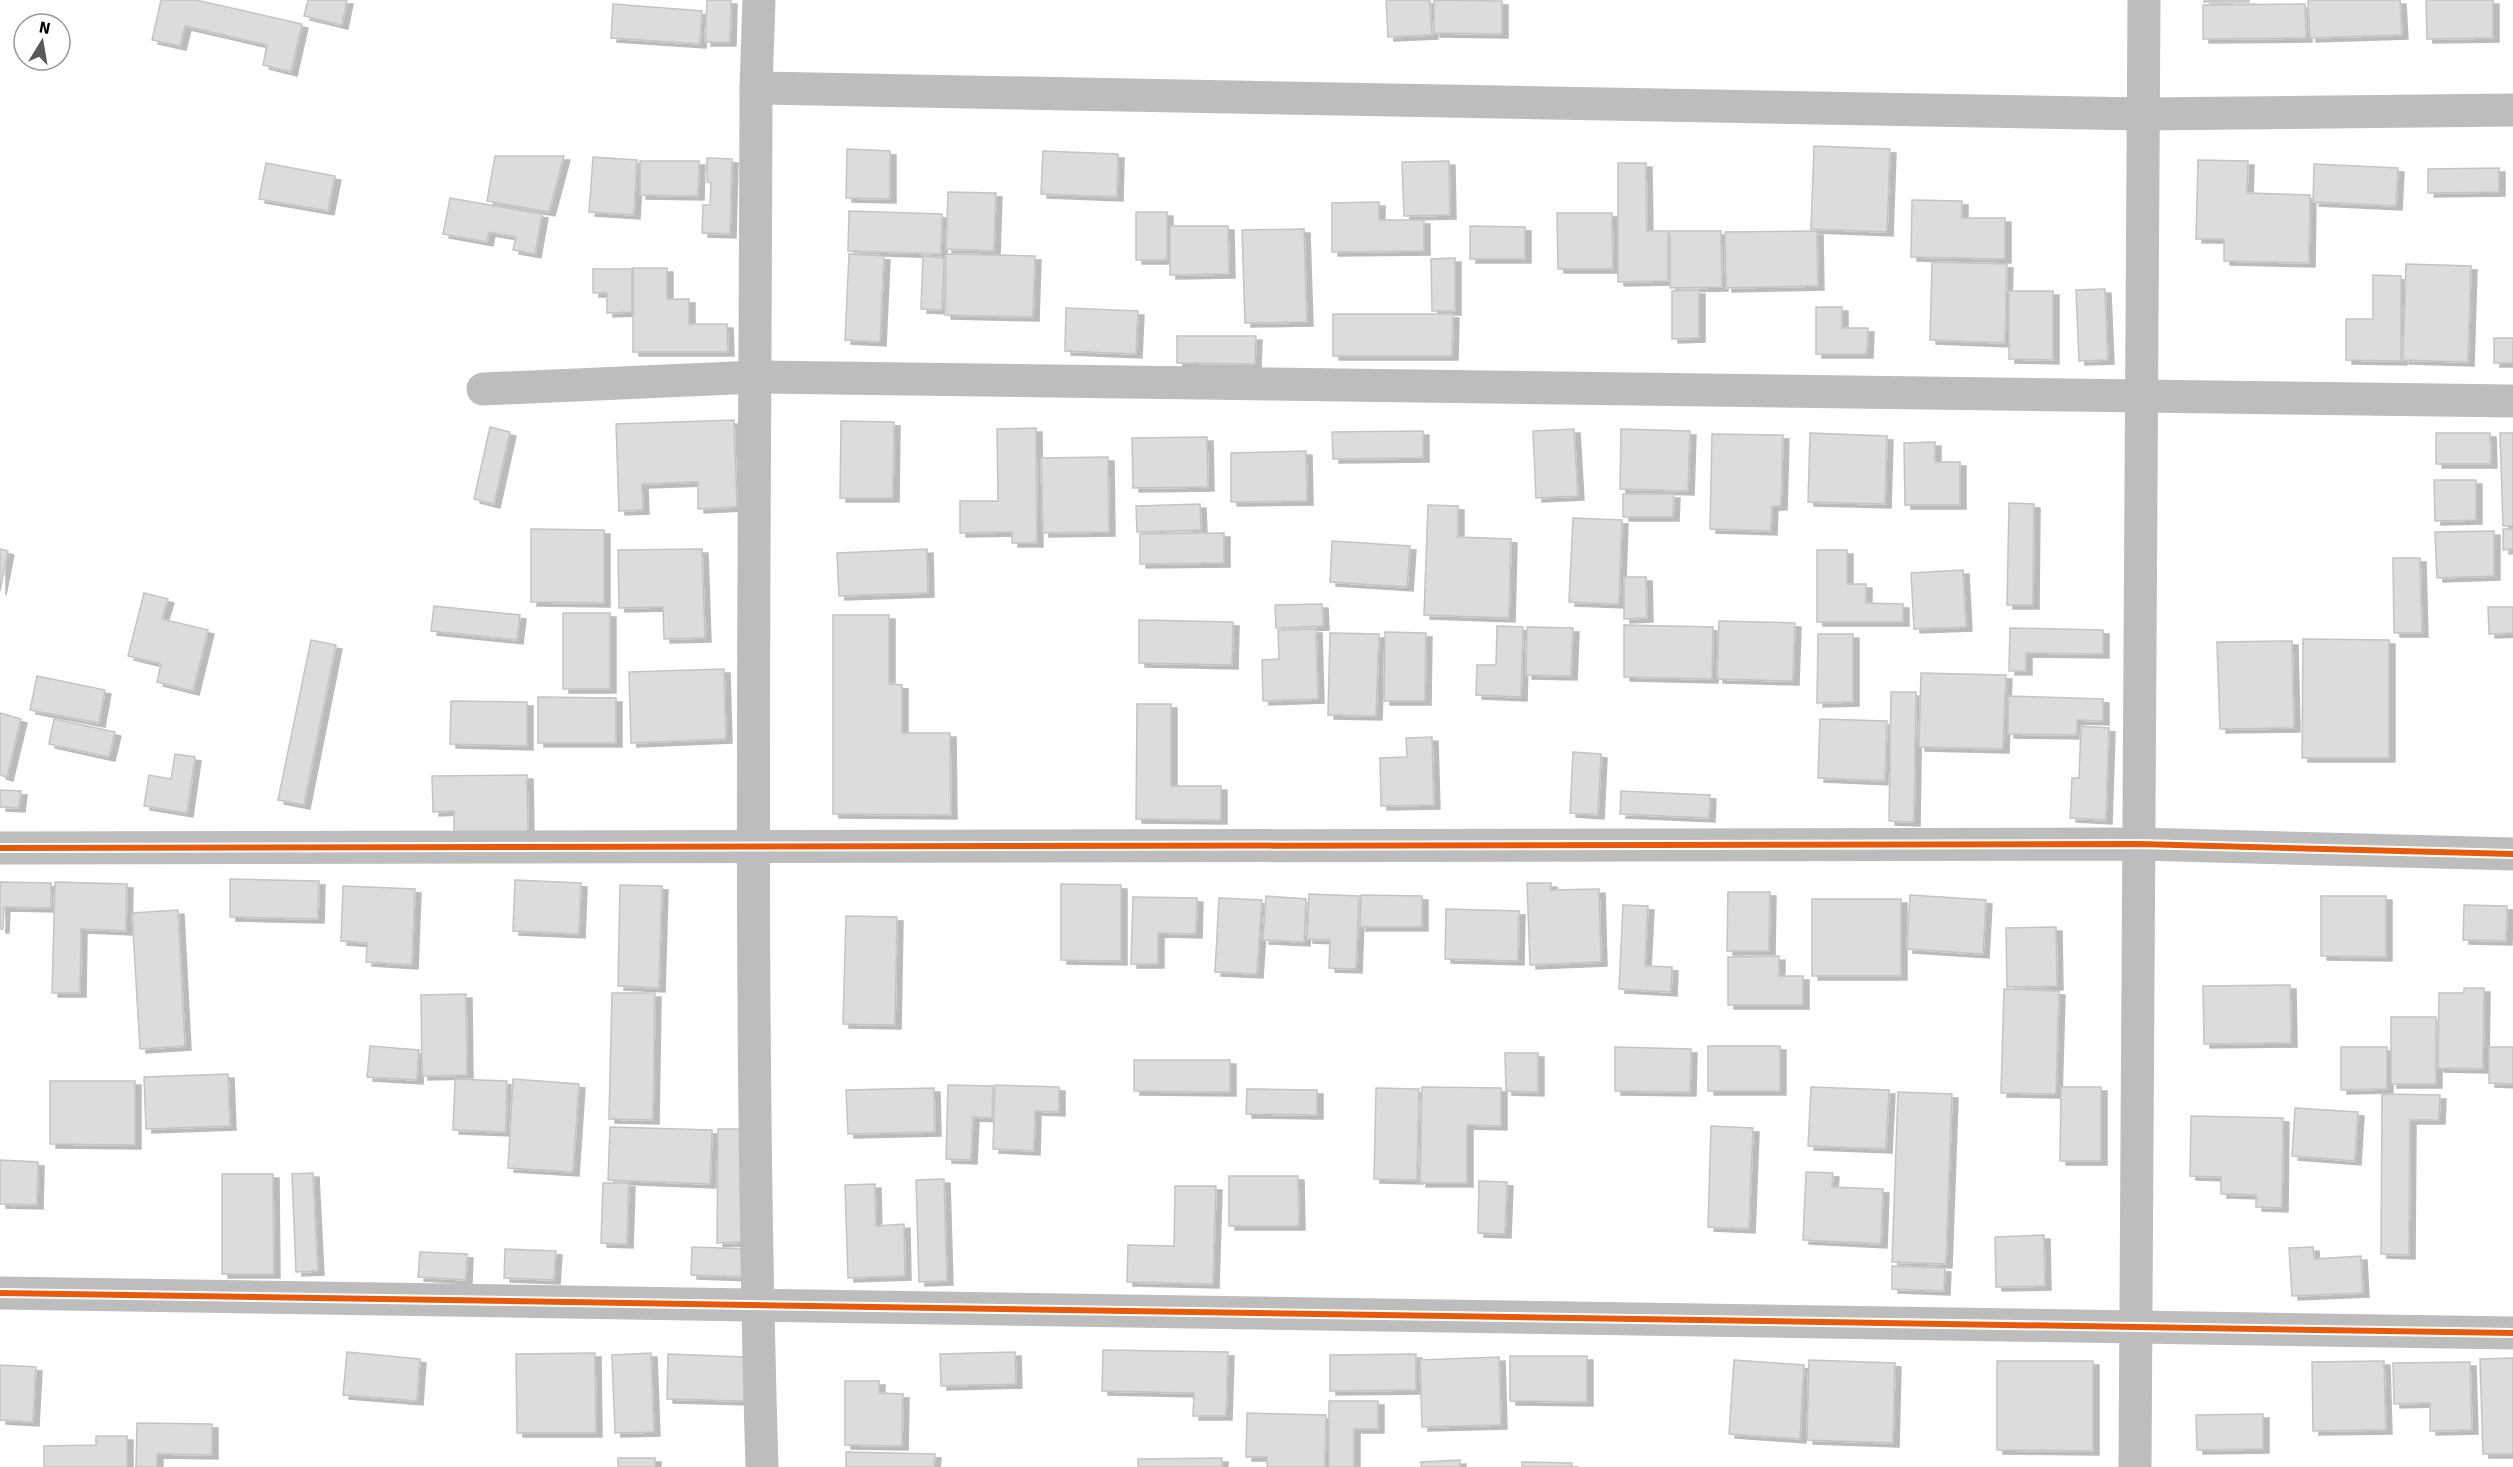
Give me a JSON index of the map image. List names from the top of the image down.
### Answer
{
  "north": "top"
}
